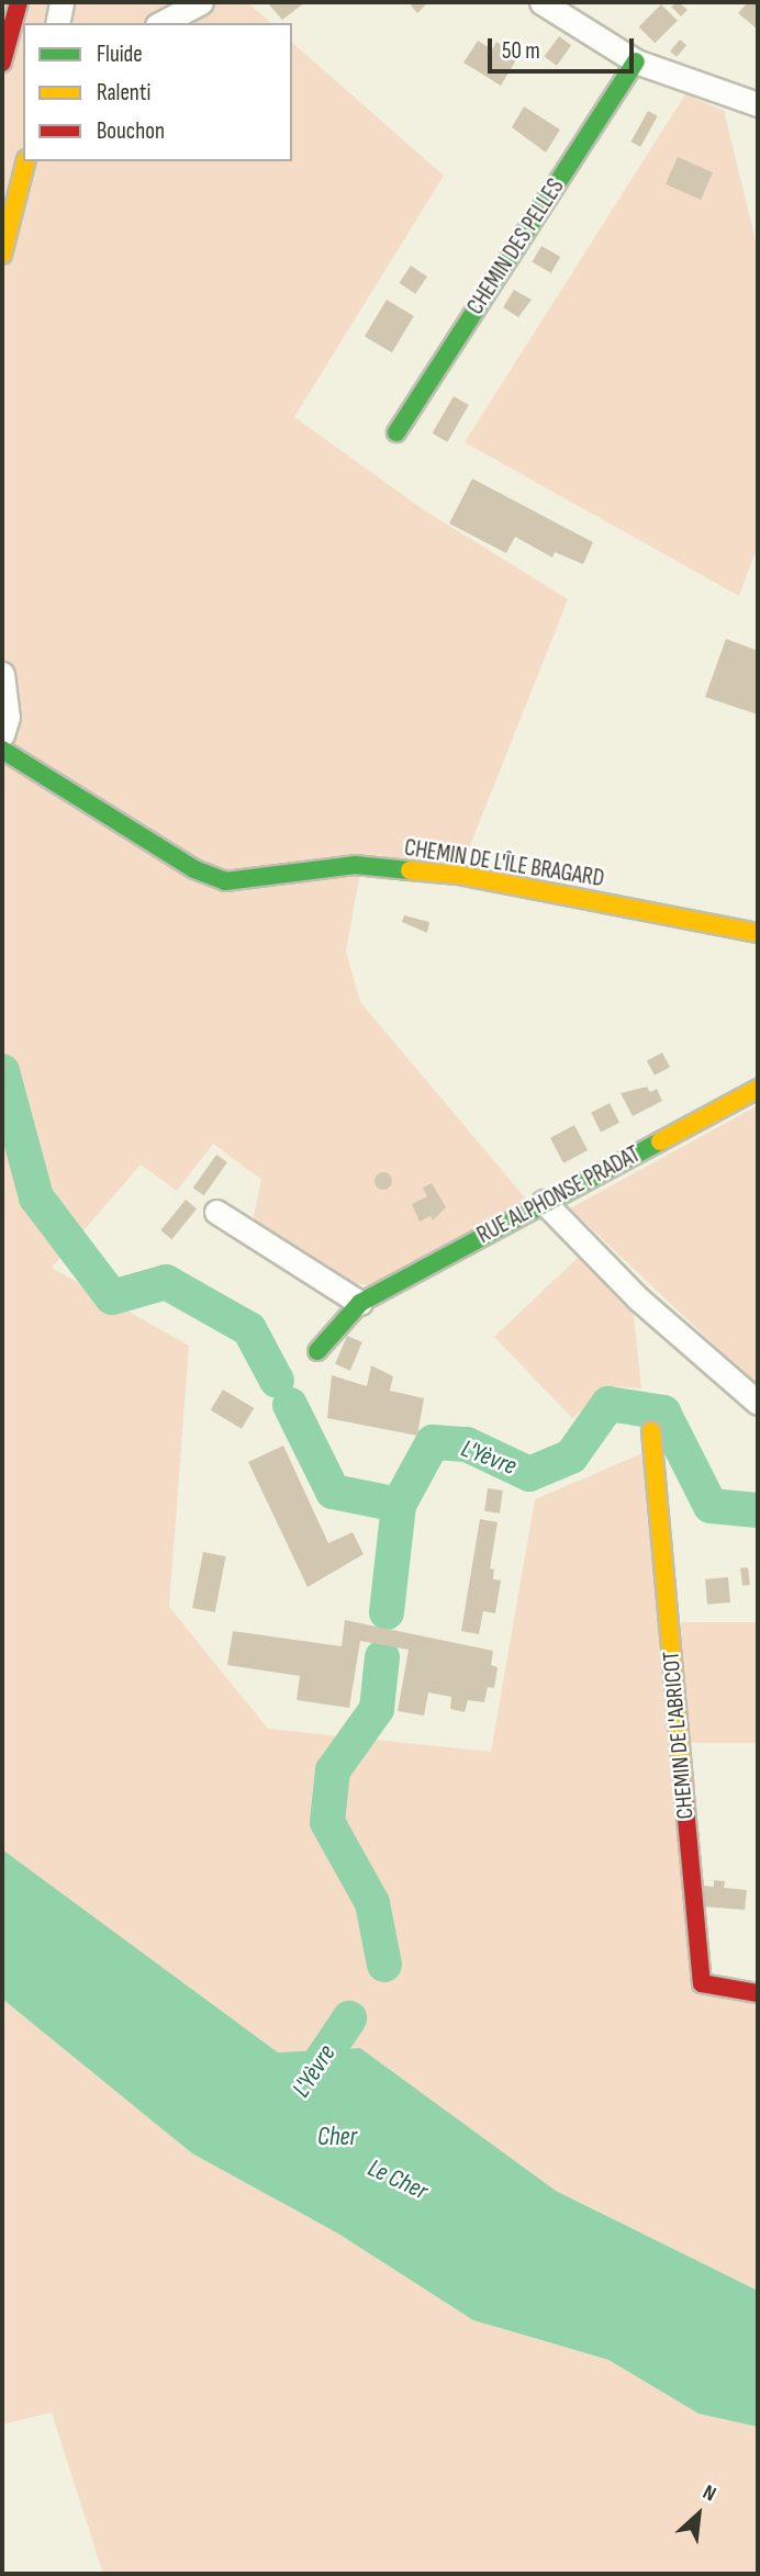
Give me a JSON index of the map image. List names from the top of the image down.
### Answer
{
  "streets": {
    "main road": [
      "CHEMIN DES PELLES",
      "CHEMIN DE L'ÎLE BRAGARD",
      "RUE ALPHONSE PRADAT",
      "CHEMIN DE L'ABRICOT"
    ]
  },
  "water": ["L'Yèvre", "Cher", "Le Cher"],
  "legend": ["Fluide", "Ralenti", "Bouchon"],
  "scale_bar": "50 m",
  "north": "top right"
}
